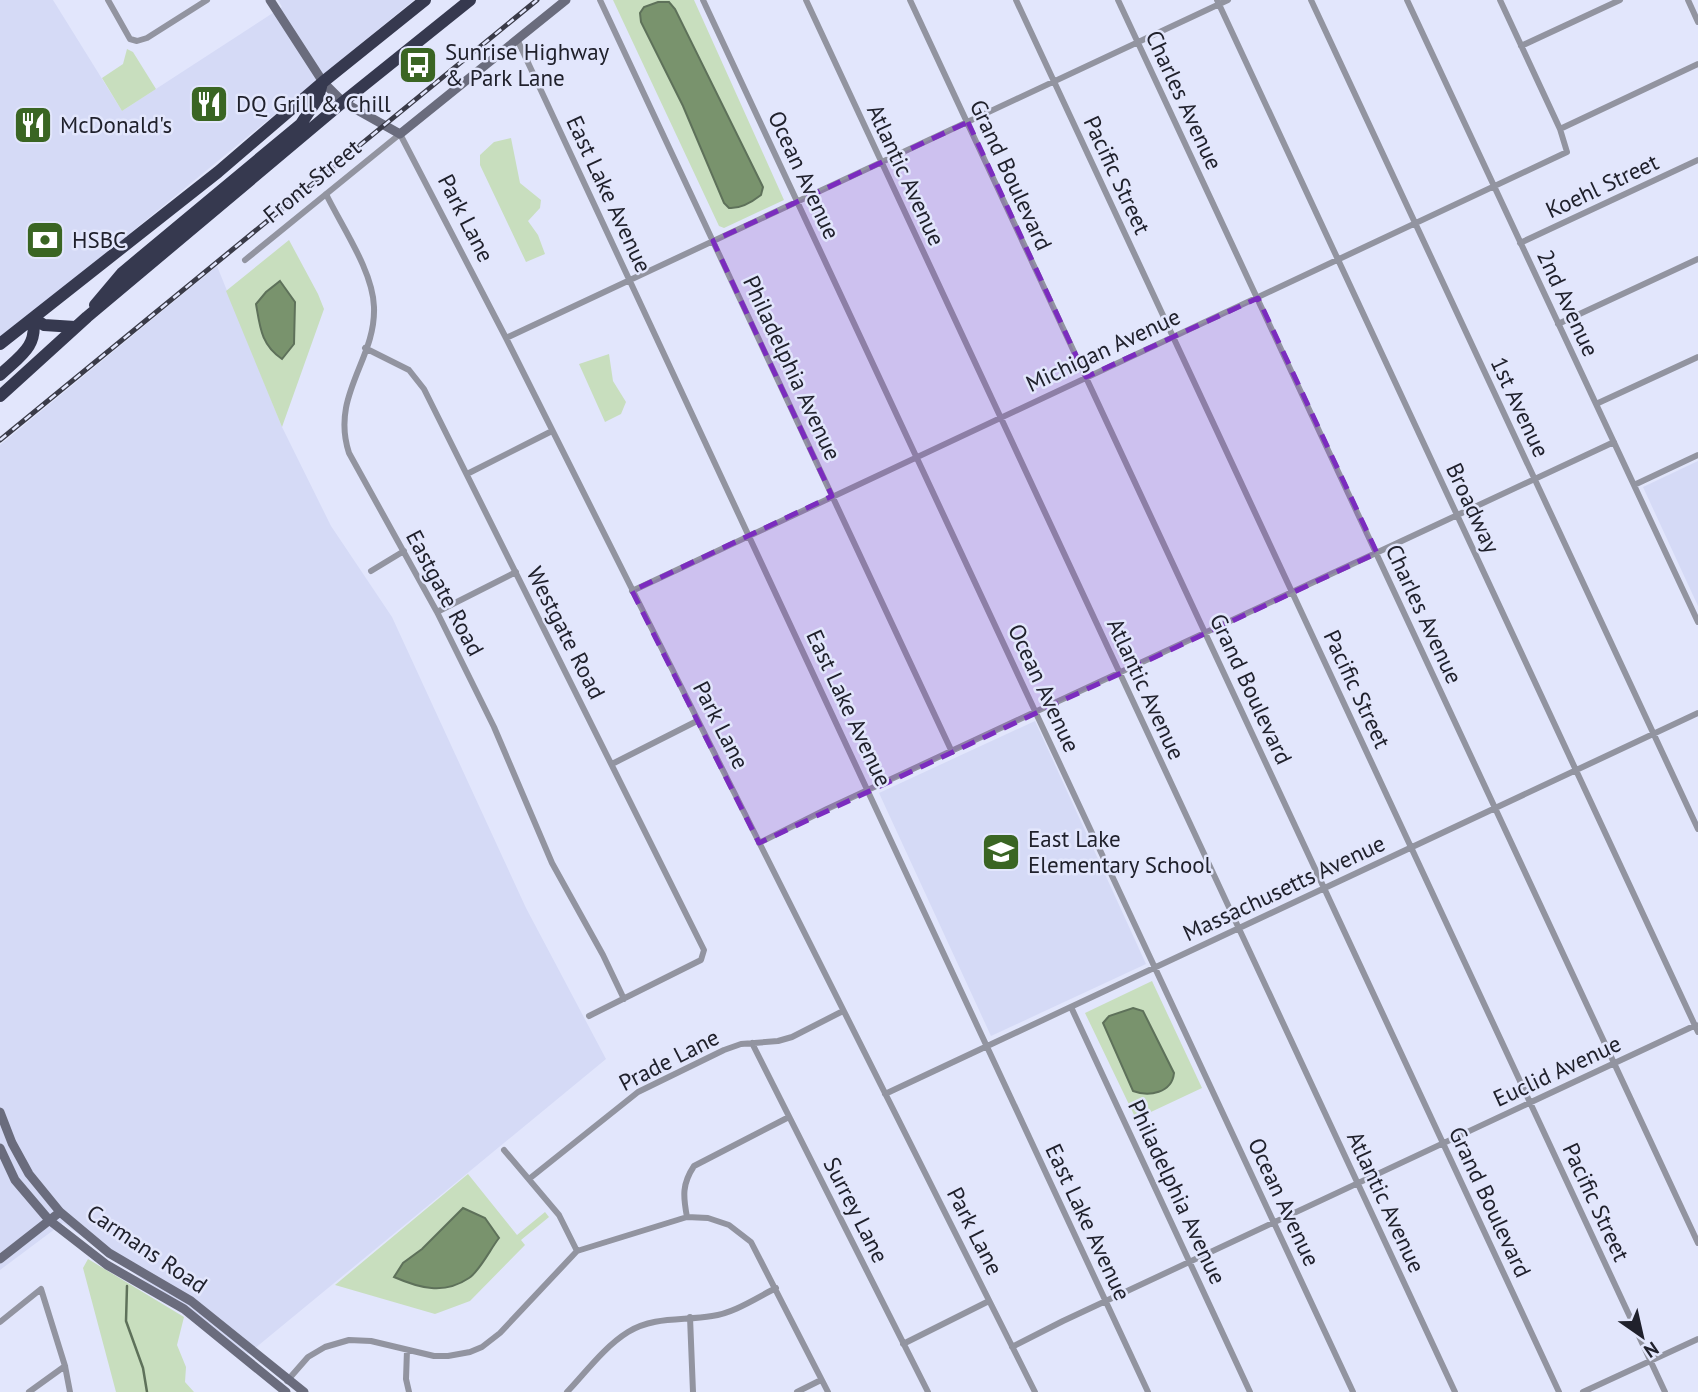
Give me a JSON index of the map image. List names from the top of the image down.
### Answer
{
  "streets": {
    "street": [
      "Charles Avenue",
      "Ocean Avenue",
      "Atlantic Avenue",
      "Grand Boulevard",
      "Pacific Street",
      "Front Street",
      "Koehl Street",
      "East Lake Avenue",
      "Park Lane",
      "2nd Avenue",
      "Michigan Avenue",
      "Philadelphia Avenue",
      "1st Avenue",
      "Broadway",
      "Eastgate Road",
      "Westgate Road",
      "Massachusetts Avenue",
      "Prade Lane",
      "Euclid Avenue",
      "Surrey Lane",
      "Carmans Road"
    ]
  },
  "crossings": [
    ["Charles Avenue", "Michigan Avenue"],
    ["Charles Avenue", "Massachusetts Avenue"],
    ["Charles Avenue", "Euclid Avenue"],
    ["Ocean Avenue", "Michigan Avenue"],
    ["Ocean Avenue", "Massachusetts Avenue"],
    ["Ocean Avenue", "Euclid Avenue"],
    ["Atlantic Avenue", "Michigan Avenue"],
    ["Atlantic Avenue", "Massachusetts Avenue"],
    ["Atlantic Avenue", "Euclid Avenue"],
    ["Grand Boulevard", "Michigan Avenue"],
    ["Grand Boulevard", "Massachusetts Avenue"],
    ["Grand Boulevard", "Euclid Avenue"],
    ["Pacific Street", "Michigan Avenue"],
    ["Pacific Street", "Massachusetts Avenue"],
    ["Pacific Street", "Euclid Avenue"],
    ["Front Street", "East Lake Avenue"],
    ["Front Street", "Park Lane"],
    ["Front Street", "Eastgate Road"],
    ["Koehl Street", "2nd Avenue"],
    ["East Lake Avenue", "Michigan Avenue"],
    ["East Lake Avenue", "Massachusetts Avenue"],
    ["East Lake Avenue", "Euclid Avenue"],
    ["Park Lane", "Michigan Avenue"],
    ["Park Lane", "Massachusetts Avenue"],
    ["Park Lane", "Prade Lane"],
    ["Park Lane", "Euclid Avenue"],
    ["2nd Avenue", "Michigan Avenue"],
    ["Michigan Avenue", "Philadelphia Avenue"],
    ["Michigan Avenue", "1st Avenue"],
    ["Michigan Avenue", "Broadway"],
    ["Philadelphia Avenue", "Massachusetts Avenue"],
    ["Philadelphia Avenue", "Euclid Avenue"],
    ["1st Avenue", "Massachusetts Avenue"],
    ["Broadway", "Massachusetts Avenue"],
    ["Broadway", "Euclid Avenue"],
    ["Eastgate Road", "Westgate Road"],
    ["Prade Lane", "Surrey Lane"]
  ],
  "places": {
    "bus stop": ["Sunrise Highway & Park Lane"],
    "restaurant": ["DQ Grill & Chill", "McDonald's"],
    "bank": ["HSBC"],
    "school or university": ["East Lake Elementary School"]
  },
  "north": "bottom right"
}
